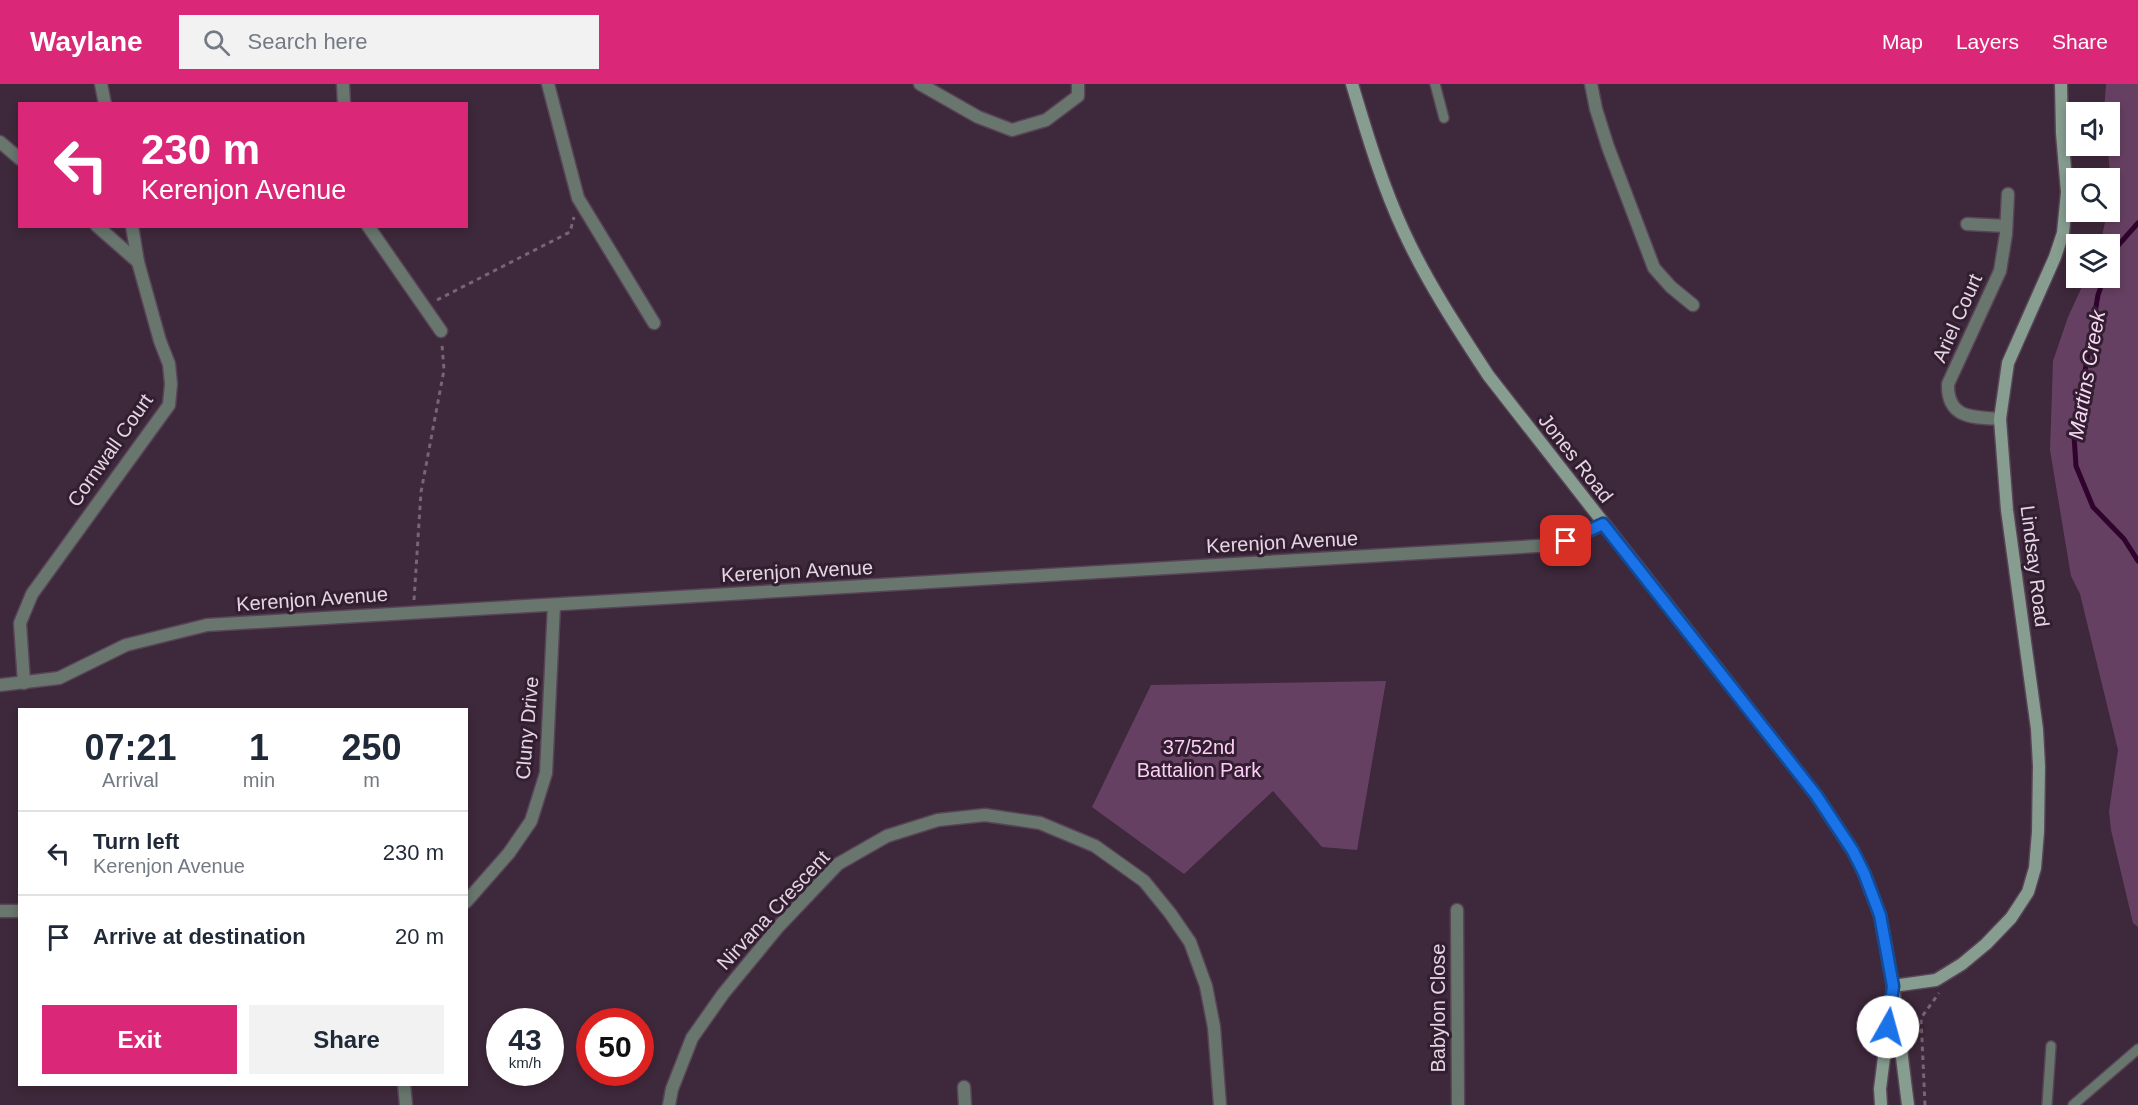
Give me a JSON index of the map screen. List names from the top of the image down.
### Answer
{
  "streets": {
    "main road": ["Jones Road", "Lindsay Road"],
    "street": [
      "Ariel Court",
      "Cornwall Court",
      "Kerenjon Avenue",
      "Cluny Drive",
      "Nirvana Crescent",
      "Babylon Close"
    ]
  },
  "crossings": [
    ["Ariel Court", "Lindsay Road"],
    ["Cornwall Court", "Kerenjon Avenue"],
    ["Jones Road", "Kerenjon Avenue"],
    ["Jones Road", "Lindsay Road"],
    ["Kerenjon Avenue", "Cluny Drive"]
  ],
  "water": ["Martins Creek"],
  "parks": ["37/52nd Battalion Park"],
  "page": {
    "header": "Waylane",
    "search": "Search here",
    "nav": ["Map", "Layers", "Share"],
    "turn": ["230 m", "Kerenjon Avenue"],
    "eta": [
      "07:21",
      "Arrival",
      "1",
      "min",
      "250",
      "m"
    ],
    "list": [
      {
        "name": "Turn left",
        "note": "Kerenjon Avenue",
        "value": "230 m"
      },
      {
        "name": "Arrive at destination",
        "value": "20 m"
      }
    ],
    "buttons": ["Exit", "Share"],
    "speed": "43 km/h",
    "limit": "50"
  }
}
